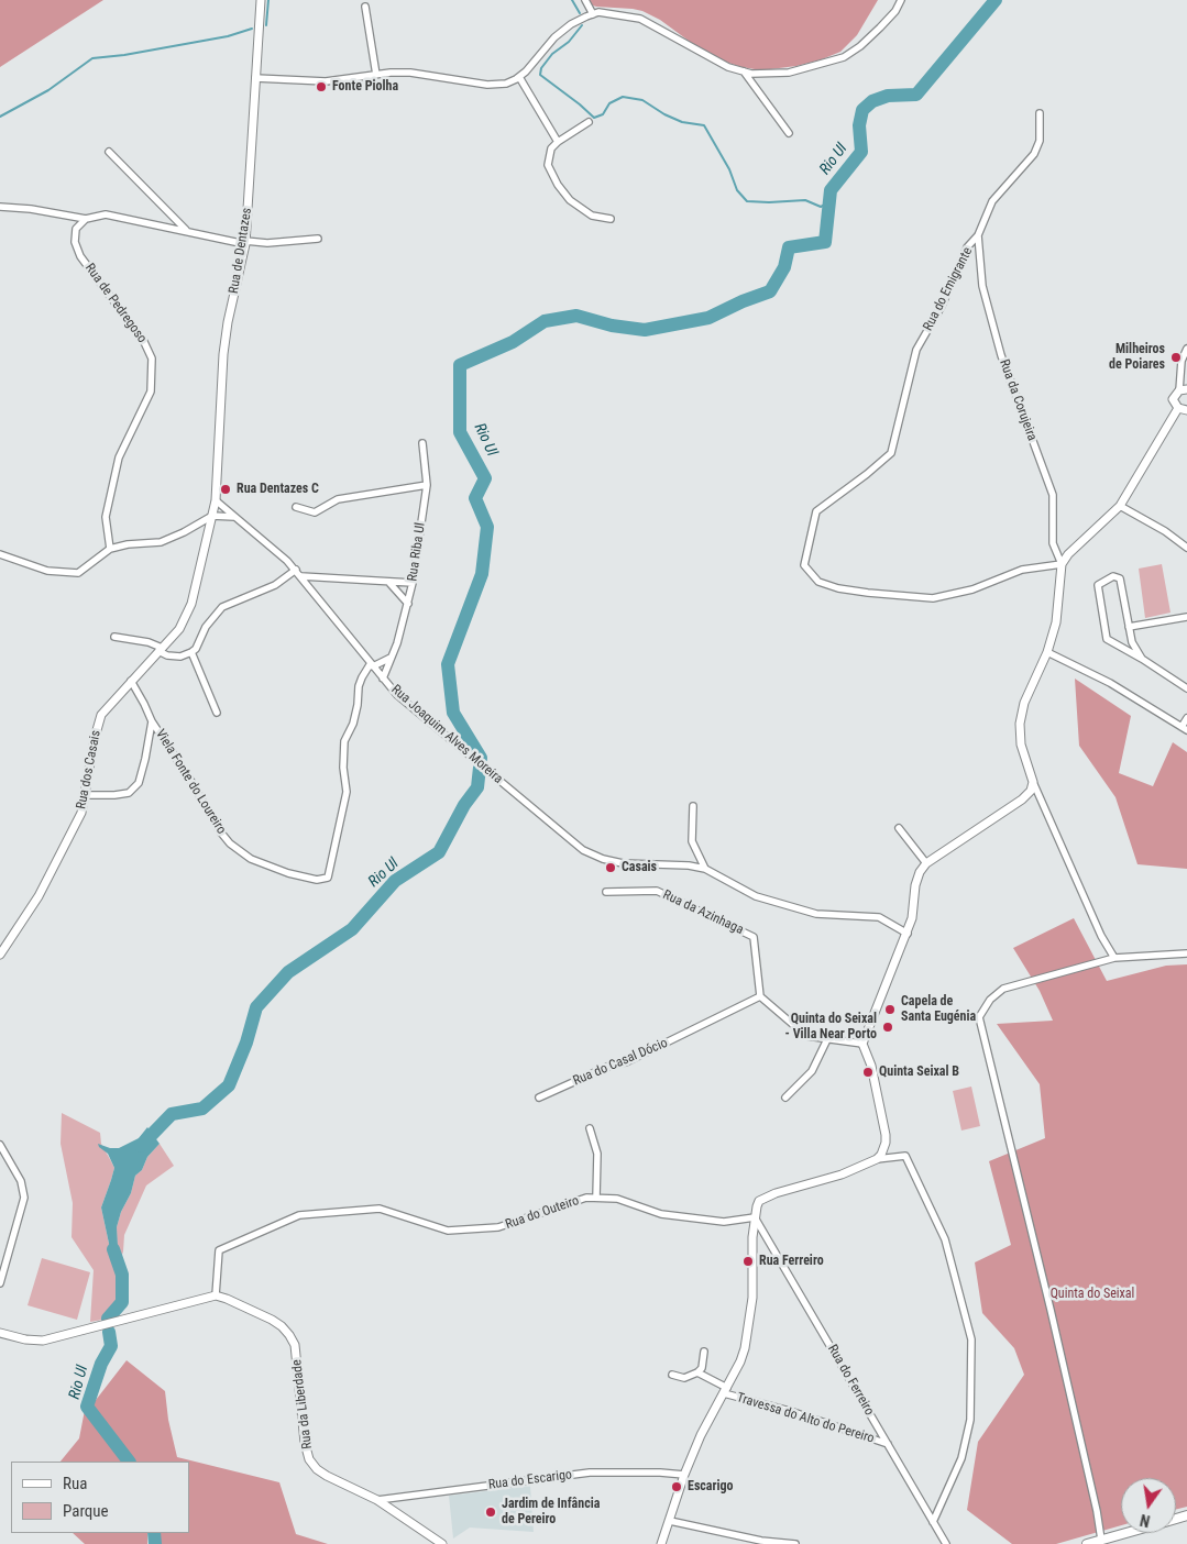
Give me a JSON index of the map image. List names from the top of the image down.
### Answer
{
  "streets": {
    "street": [
      "Rua de Dentazes",
      "Rua do Emigrante",
      "Rua de Pedregoso",
      "Rua da Corujeira",
      "Rua Riba Ul",
      "Rua Joaquim Alves Moreira",
      "Rua dos Casais",
      "Viela Fonte do Loureiro",
      "Rua da Azinhaga",
      "Rua do Casal Dócio",
      "Rua do Outeiro",
      "Rua do Ferreiro",
      "Rua da Liberdade",
      "Travessa do Alto do Pereiro",
      "Rua do Escarigo"
    ]
  },
  "crossings": [
    ["Rua de Dentazes", "Rua Joaquim Alves Moreira"],
    ["Rua de Dentazes", "Rua dos Casais"],
    ["Rua do Emigrante", "Rua da Corujeira"],
    ["Rua Riba Ul", "Rua Joaquim Alves Moreira"],
    ["Rua Joaquim Alves Moreira", "Rua dos Casais"],
    ["Rua Joaquim Alves Moreira", "Viela Fonte do Loureiro"],
    ["Rua da Azinhaga", "Rua do Casal Dócio"],
    ["Rua do Outeiro", "Rua do Ferreiro"],
    ["Rua do Outeiro", "Rua da Liberdade"],
    ["Rua do Ferreiro", "Travessa do Alto do Pereiro"],
    ["Rua da Liberdade", "Rua do Escarigo"]
  ],
  "water": ["Rio Ul"],
  "parks": ["Quinta do Seixal"],
  "places": [
    "Fonte Piolha",
    "Milheiros de Poiares",
    "Rua Dentazes C",
    "Casais",
    "Capela de Santa Eugénia",
    "Quinta do Seixal - Villa Near Porto",
    "Quinta Seixal B",
    "Rua Ferreiro",
    "Escarigo",
    "Jardim de Infância de Pereiro"
  ],
  "legend": ["Rua", "Parque"],
  "north": "bottom"
}
